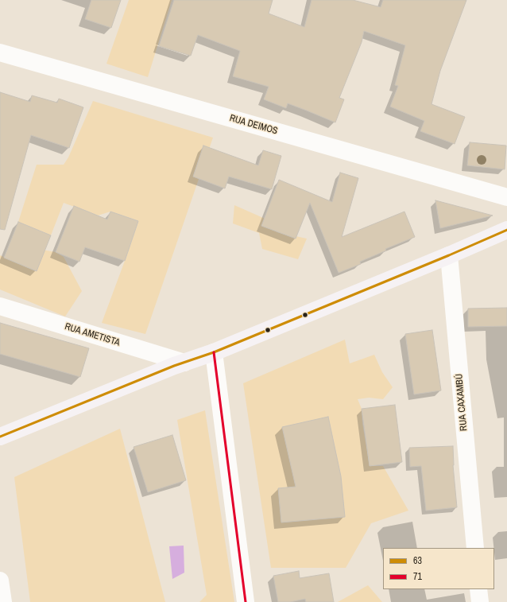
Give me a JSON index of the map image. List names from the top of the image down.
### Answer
{
  "streets": {
    "street": ["RUA DEIMOS", "RUA AMETISTA", "RUA CAXAMBÚ"]
  },
  "lines": ["transit line 63", "transit line 71"],
  "legend": ["63", "71"]
}
